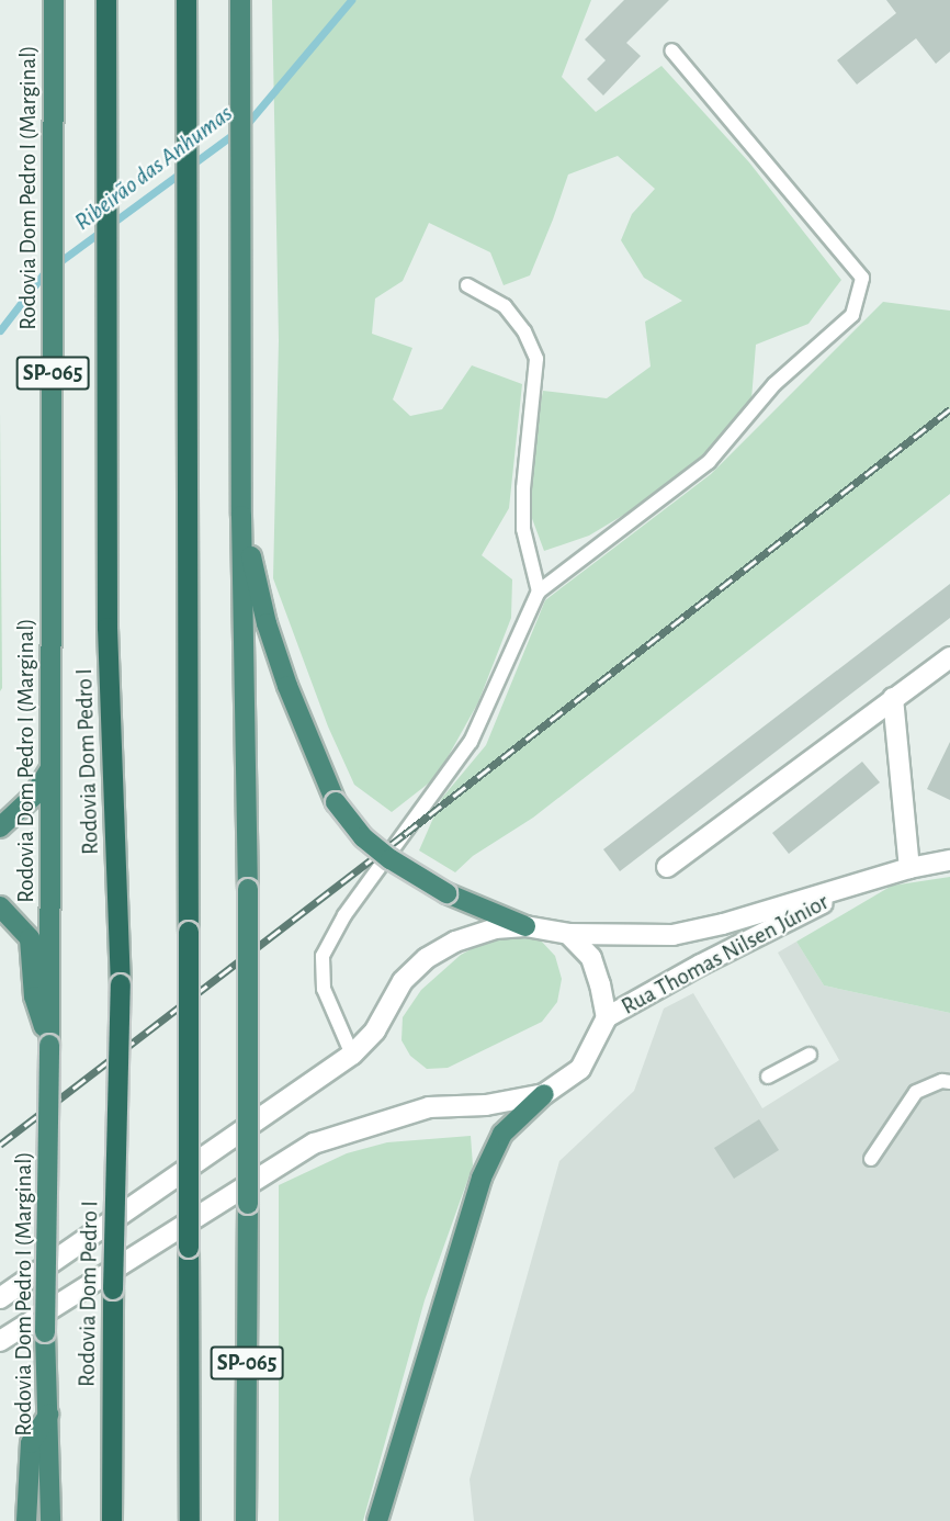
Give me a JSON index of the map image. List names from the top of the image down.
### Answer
{
  "streets": {
    "highway": ["Rodovia Dom Pedro I (Marginal)", "SP-065", "Rodovia Dom Pedro I"],
    "street": ["Rua Thomas Nilsen Júnior"]
  },
  "water": ["Ribeirão das Anhumas"]
}
